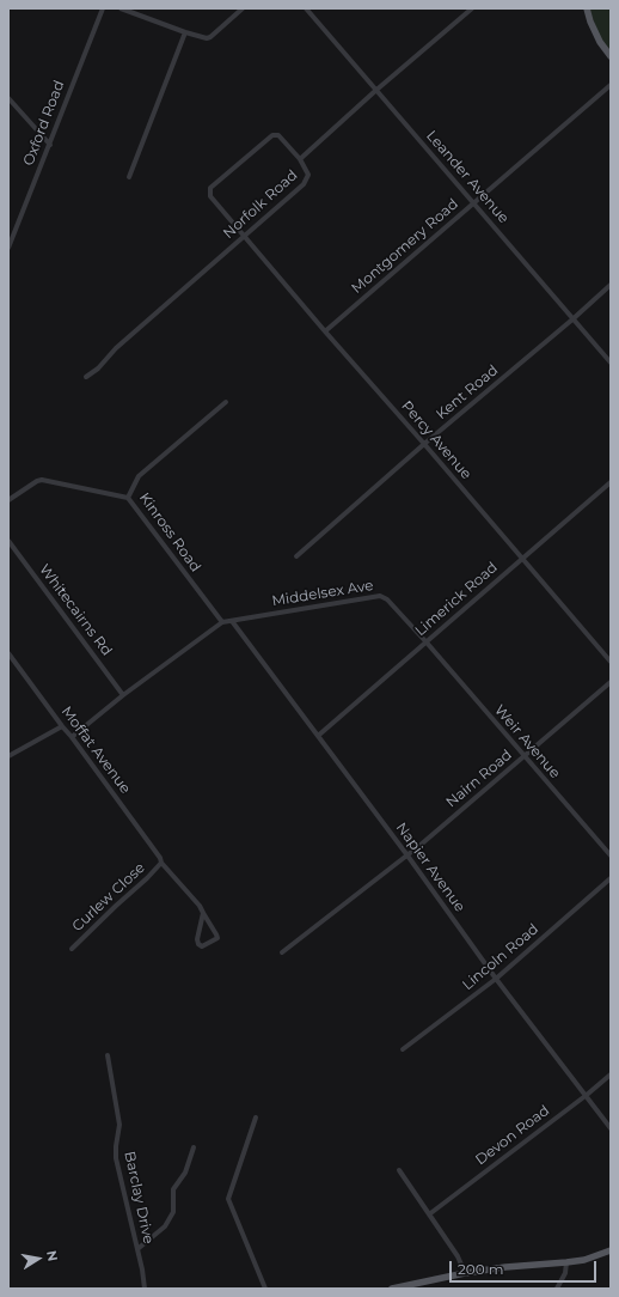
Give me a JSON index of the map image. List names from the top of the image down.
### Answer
{
  "streets": {
    "street": [
      "Oxford Road",
      "Leander Avenue",
      "Norfolk Road",
      "Montgomery Road",
      "Kent Road",
      "Percy Avenue",
      "Kinross Road",
      "Middelsex Ave",
      "Limerick Road",
      "Whitecairns Rd",
      "Weir Avenue",
      "Moffat Avenue",
      "Nairn Road",
      "Napier Avenue",
      "Curlew Close",
      "Lincoln Road",
      "Devon Road",
      "Barclay Drive"
    ]
  },
  "crossings": [
    ["Leander Avenue", "Norfolk Road"],
    ["Leander Avenue", "Montgomery Road"],
    ["Leander Avenue", "Kent Road"],
    ["Norfolk Road", "Percy Avenue"],
    ["Montgomery Road", "Percy Avenue"],
    ["Kent Road", "Percy Avenue"],
    ["Percy Avenue", "Limerick Road"],
    ["Middelsex Ave", "Limerick Road"],
    ["Middelsex Ave", "Weir Avenue"],
    ["Middelsex Ave", "Napier Avenue"],
    ["Limerick Road", "Weir Avenue"],
    ["Limerick Road", "Napier Avenue"],
    ["Weir Avenue", "Nairn Road"],
    ["Moffat Avenue", "Curlew Close"],
    ["Nairn Road", "Napier Avenue"],
    ["Napier Avenue", "Lincoln Road"],
    ["Napier Avenue", "Devon Road"]
  ],
  "scale_bar": "200 m",
  "north": "right"
}
